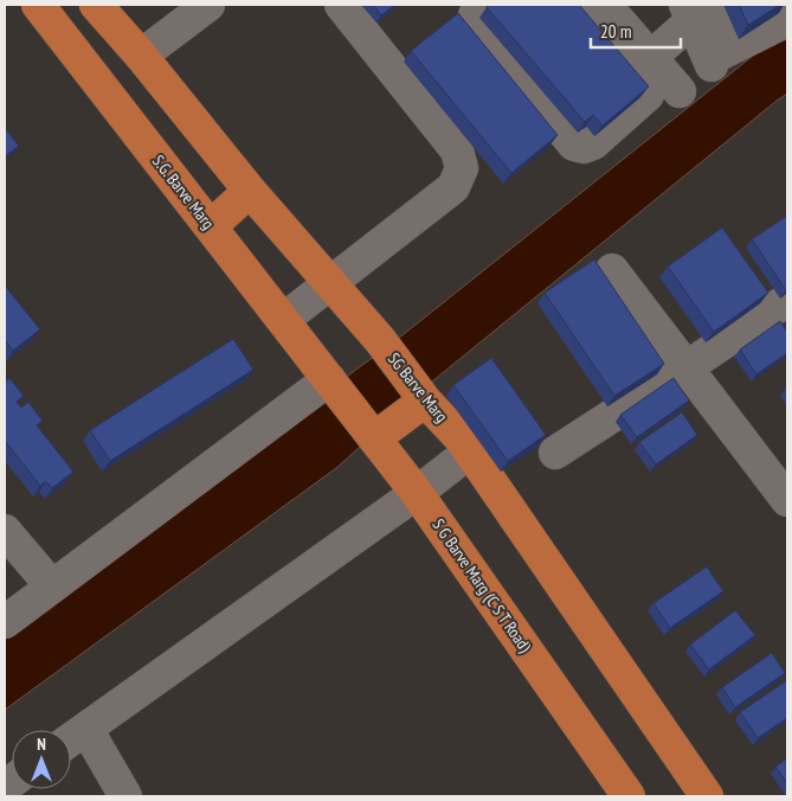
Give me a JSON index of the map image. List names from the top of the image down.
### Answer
{
  "streets": {
    "main road": ["S.G. Barve Marg", "SG Barve Marg", "S G Barve Marg (C S T Road)"]
  },
  "crossings": [
    ["S.G. Barve Marg", "S G Barve Marg (C S T Road)"]
  ],
  "scale_bar": "20 m",
  "north": "top"
}
